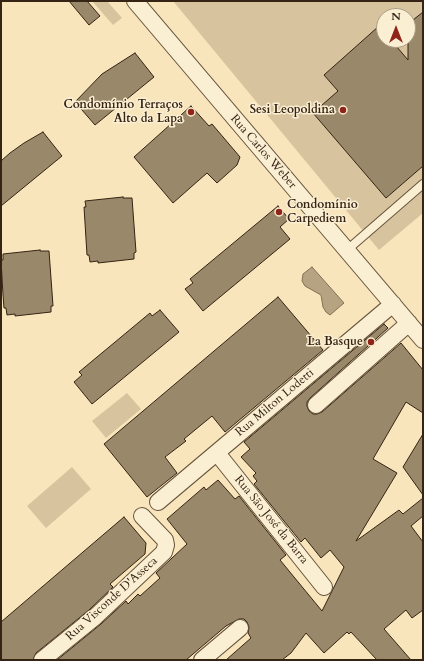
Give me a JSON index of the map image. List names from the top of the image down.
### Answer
{
  "streets": {
    "street": [
      "Rua Carlos Weber",
      "Rua Milton Lodetti",
      "Rua São José da Barra",
      "Rua Visconde D'Asseca"
    ]
  },
  "crossings": [
    ["Rua Carlos Weber", "Rua Milton Lodetti"],
    ["Rua Milton Lodetti", "Rua São José da Barra"]
  ],
  "places": [
    "Sesi Leopoldina",
    "Condomínio Terraços Alto da Lapa",
    "Condomínio Carpediem",
    "La Basque"
  ],
  "north": "top"
}
